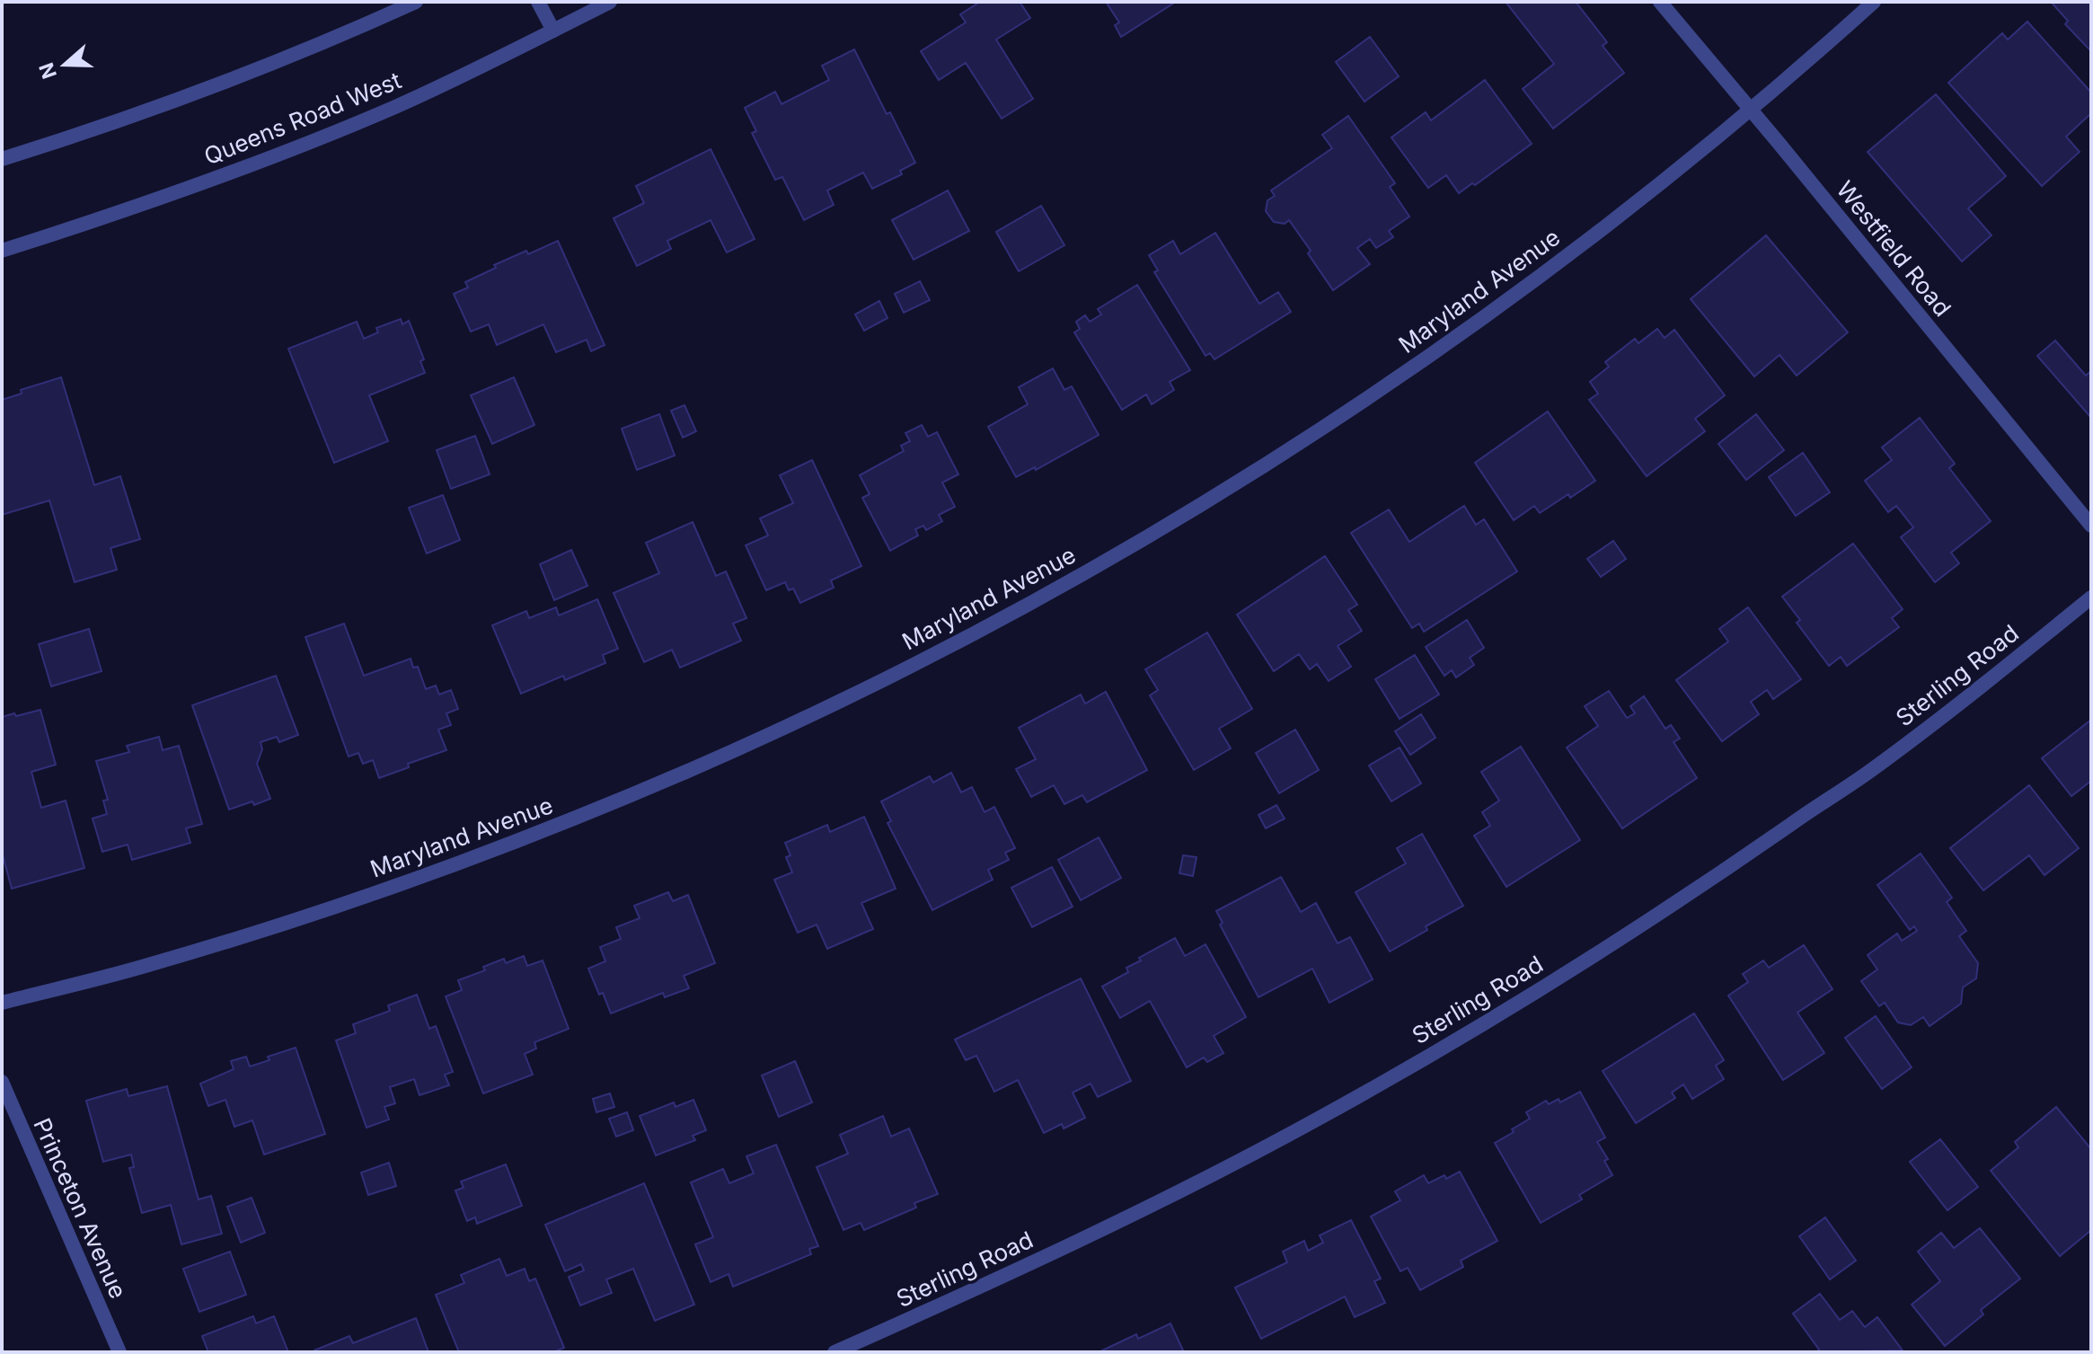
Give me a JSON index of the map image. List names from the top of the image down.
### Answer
{
  "streets": {
    "street": [
      "Queens Road West",
      "Westfield Road",
      "Maryland Avenue",
      "Sterling Road",
      "Princeton Avenue"
    ]
  },
  "crossings": [
    ["Westfield Road", "Maryland Avenue"]
  ],
  "north": "left"
}
